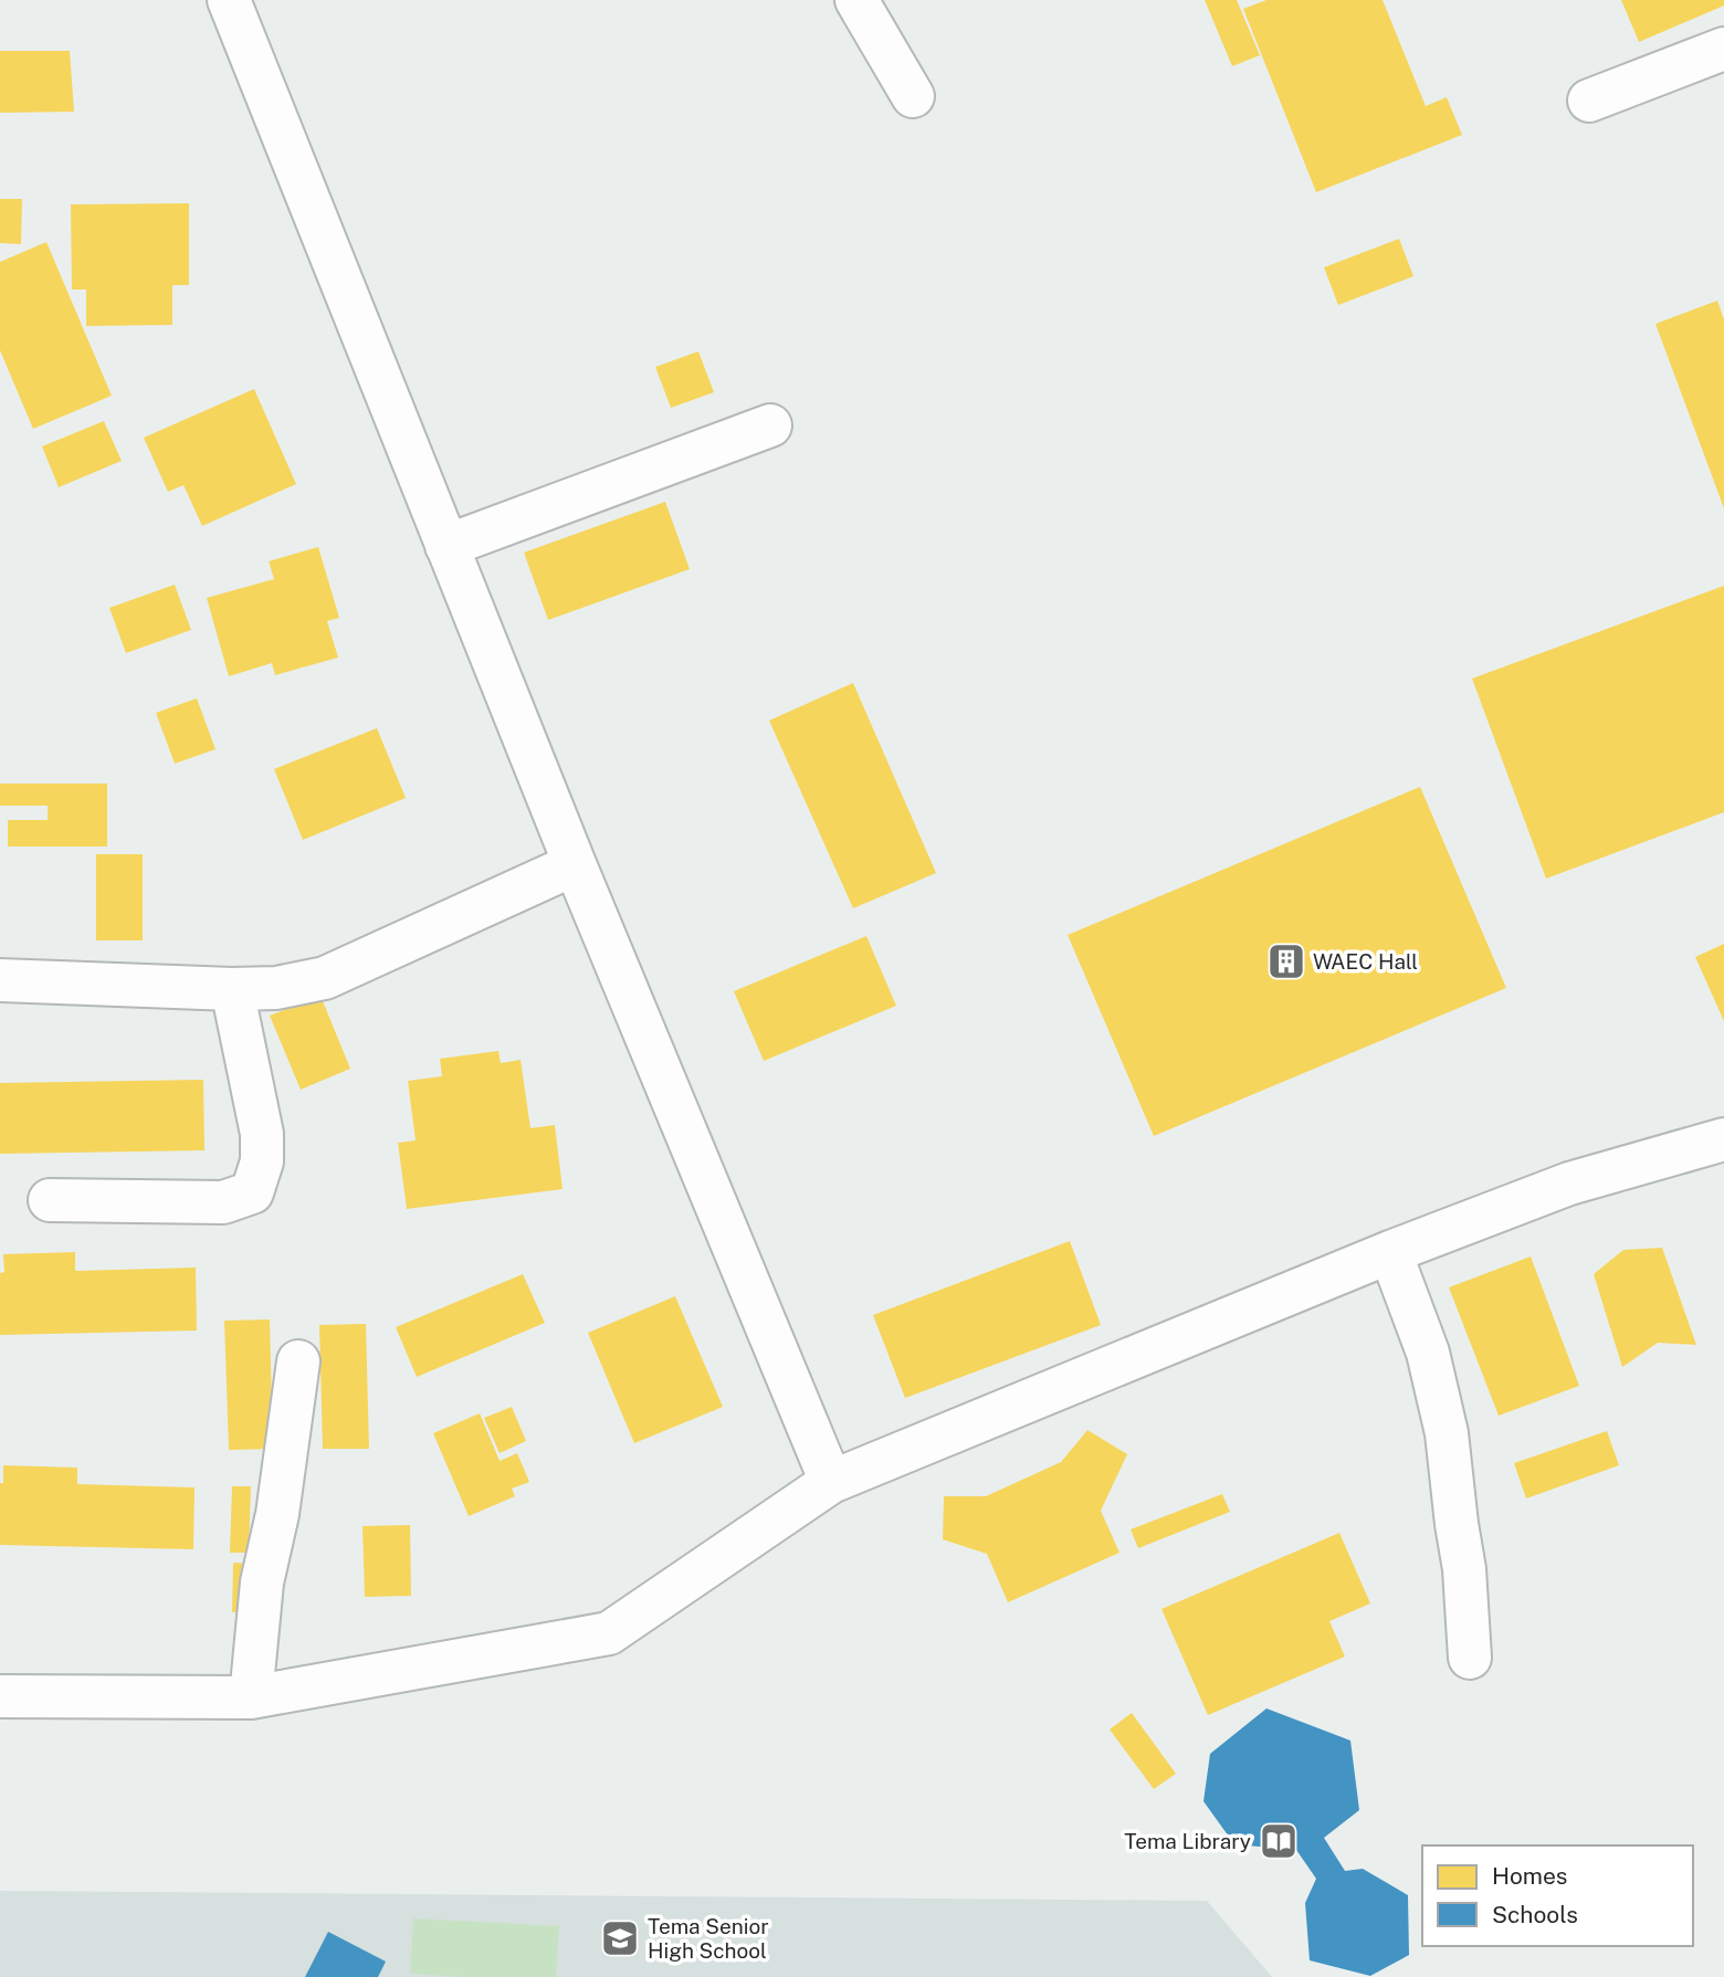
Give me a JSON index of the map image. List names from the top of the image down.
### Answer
{
  "places": {
    "building": ["WAEC Hall"],
    "library": ["Tema Library"],
    "school or university": ["Tema Senior High School"]
  },
  "legend": ["Homes", "Schools"]
}
